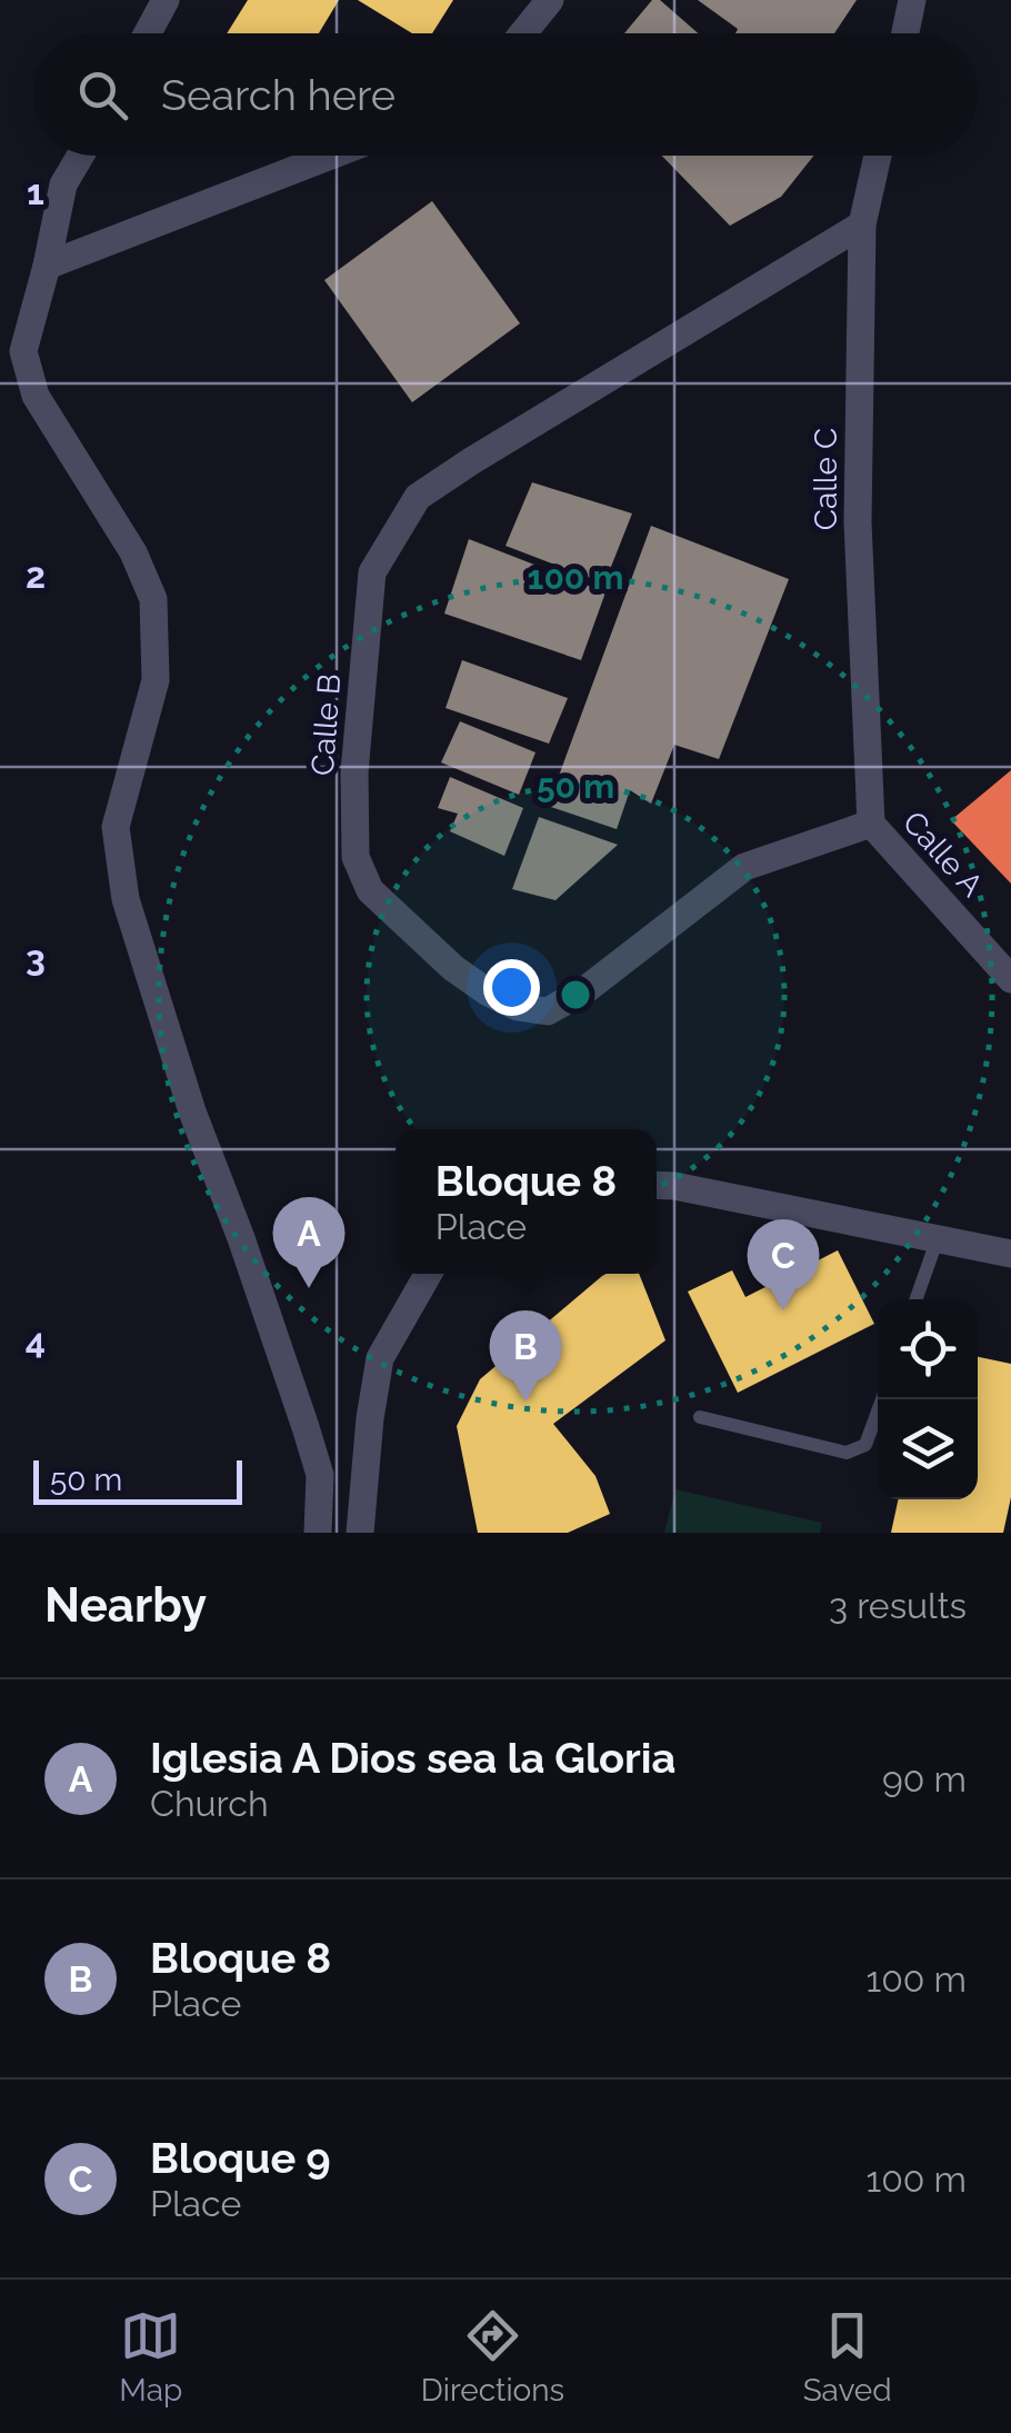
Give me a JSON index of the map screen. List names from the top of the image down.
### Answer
{
  "streets": {
    "street": ["Calle C", "Calle B", "Calle A"]
  },
  "crossings": [
    ["Calle C", "Calle B"],
    ["Calle C", "Calle A"],
    ["Calle B", "Calle A"]
  ],
  "scale_bar": "50 m",
  "page": {
    "search": "Search here",
    "popup": ["Bloque 8", "Place"],
    "pins": ["A", "C", "B"],
    "scale": "50 m",
    "heading": ["Nearby", "3 results"],
    "list": [
      {
        "mark": "A",
        "name": "Iglesia A Dios sea la Gloria",
        "note": "Church",
        "value": "90 m"
      },
      {
        "mark": "B",
        "name": "Bloque 8",
        "note": "Place",
        "value": "100 m"
      },
      {
        "mark": "C",
        "name": "Bloque 9",
        "note": "Place",
        "value": "100 m"
      }
    ],
    "nav": ["Map", "Directions", "Saved"]
  },
  "grid": {
    "rows": [
      "1",
      "2",
      "3",
      "4"
    ]
  },
  "rings": ["100 m", "50 m"]
}
